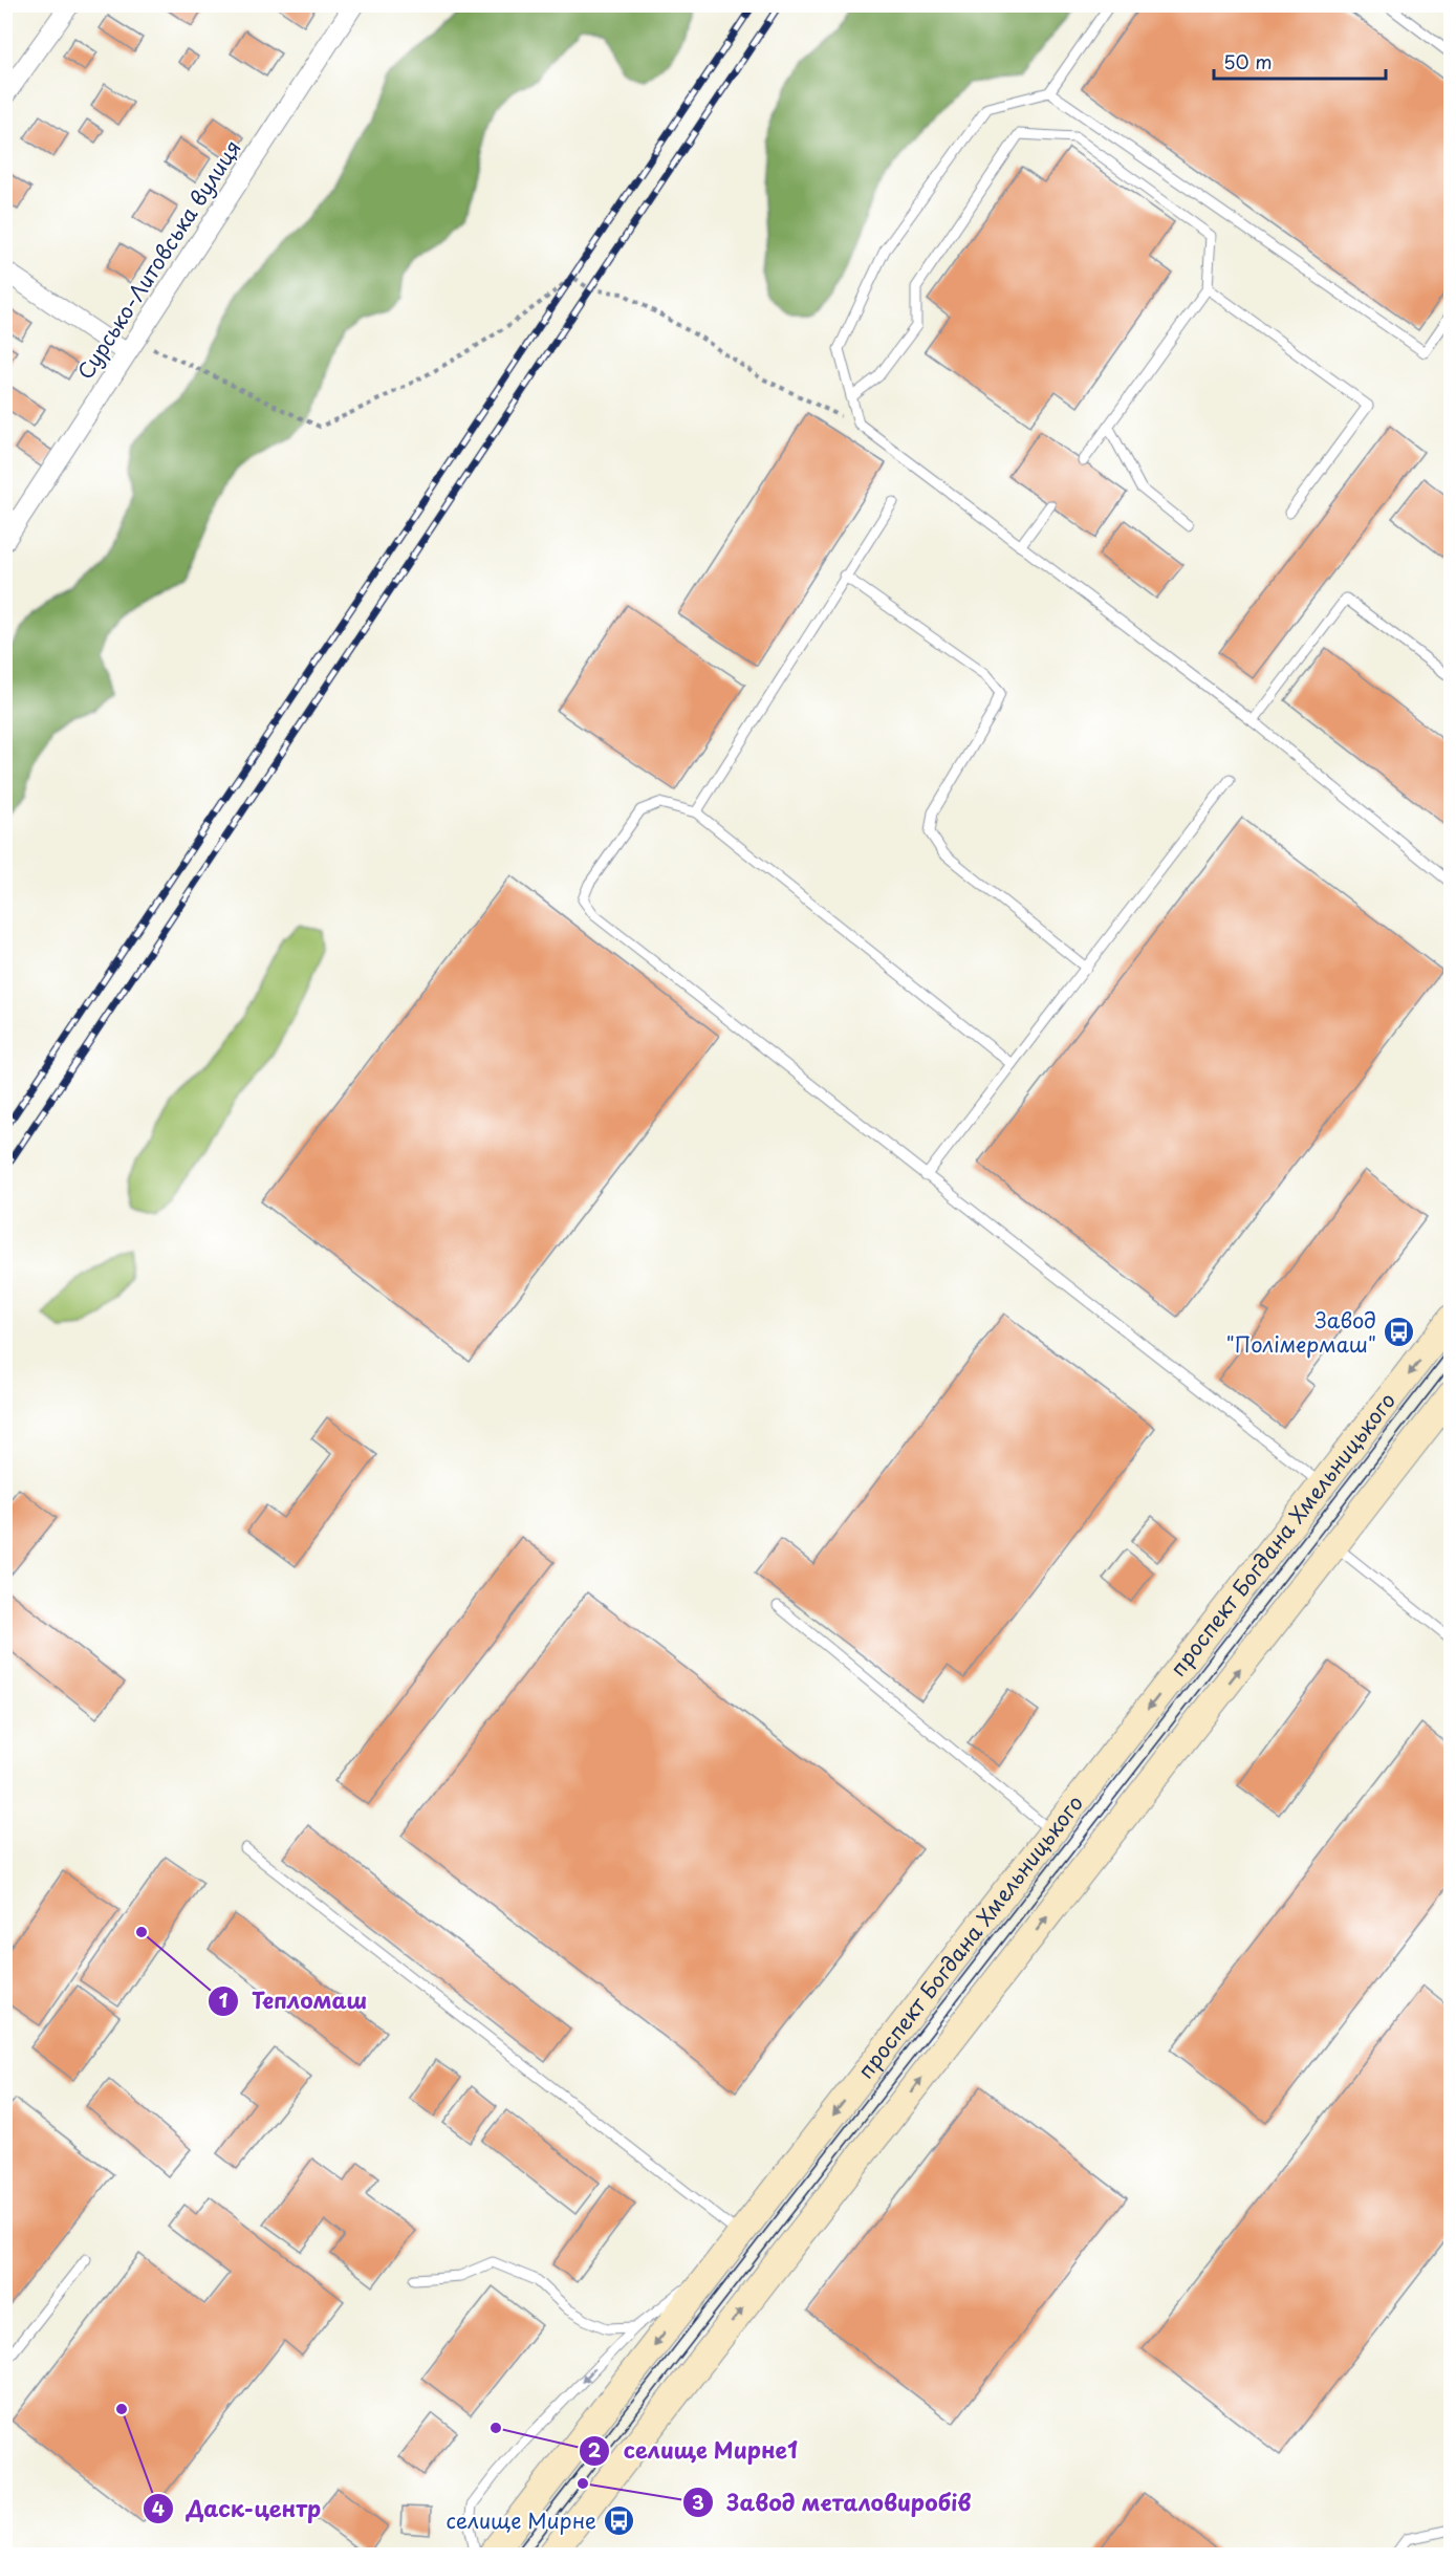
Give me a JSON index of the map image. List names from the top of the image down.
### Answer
{
  "streets": {
    "main road": ["проспект Богдана Хмельницького"],
    "street": ["Сурсько-Литовська вулиця"]
  },
  "places": {
    "bus stop": ["Завод \"Полімермаш\"", "селище Мирне"],
    "other": [
      "Тепломаш",
      "Даск-центр",
      "селище Мирне1",
      "Завод металовиробів"
    ]
  },
  "scale_bar": "50 m"
}
